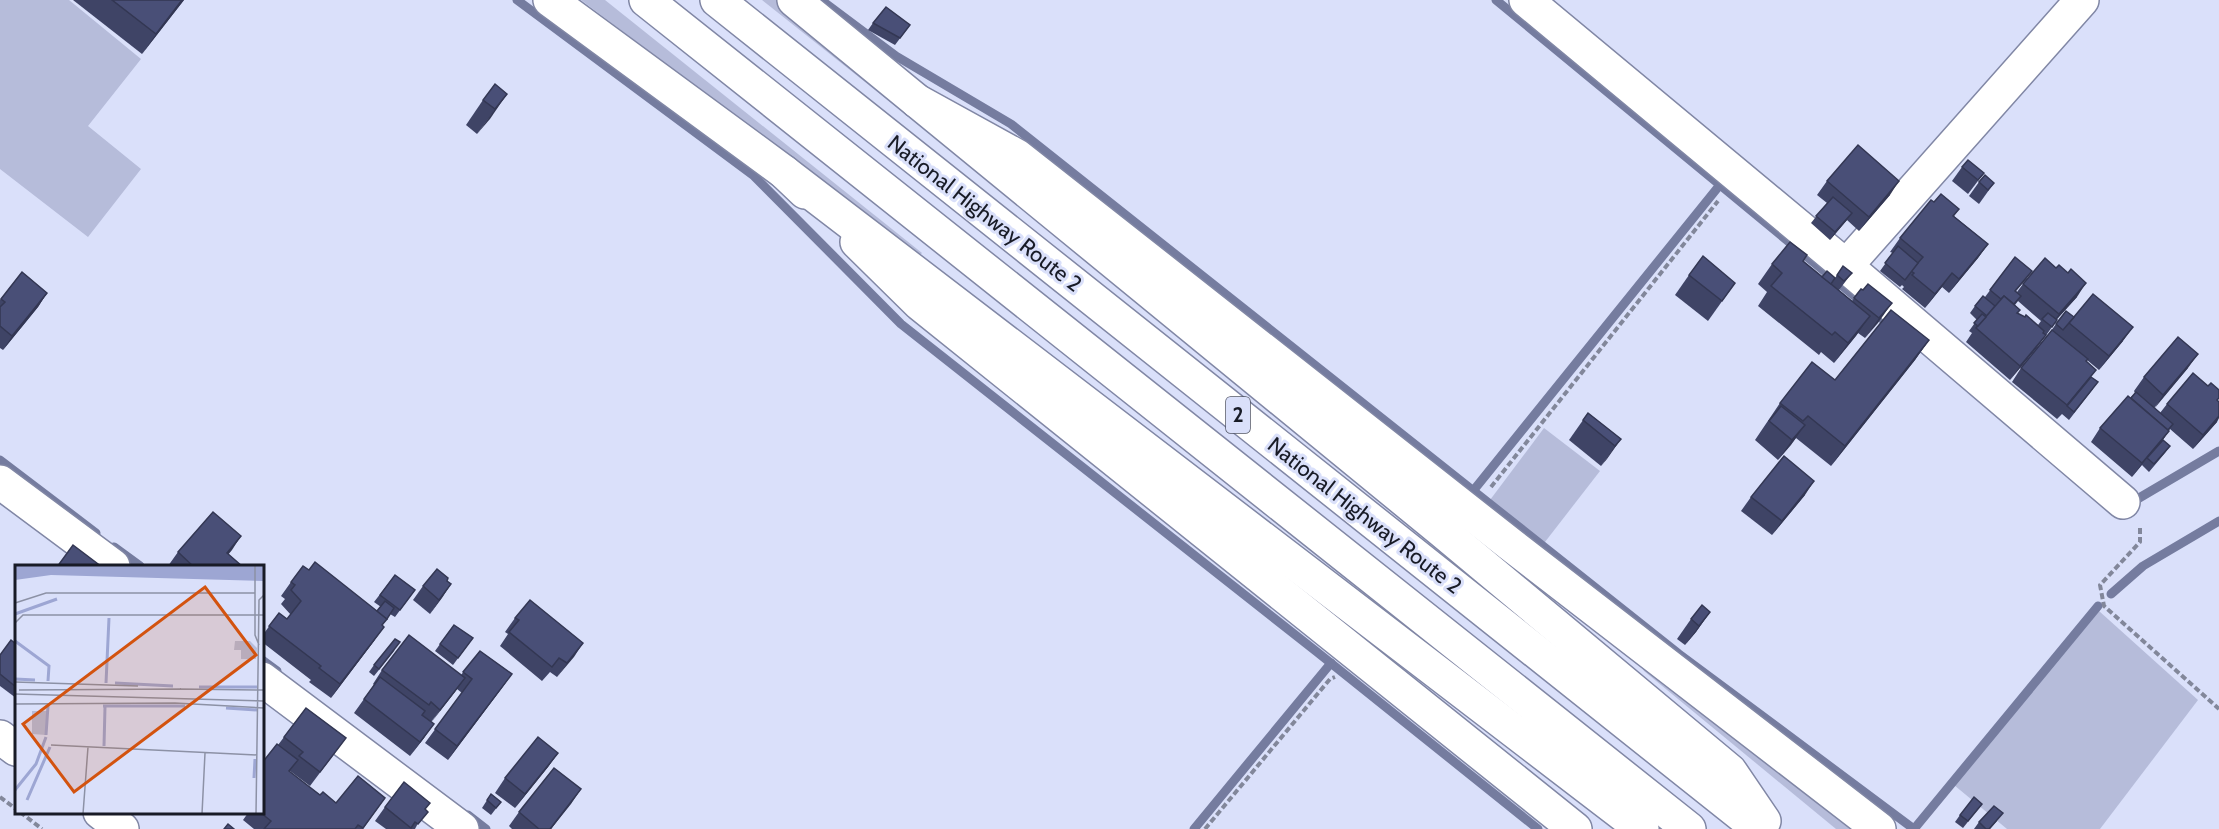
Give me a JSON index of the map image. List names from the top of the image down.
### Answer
{
  "streets": {
    "main road": ["National Highway Route 2", "2"]
  }
}
